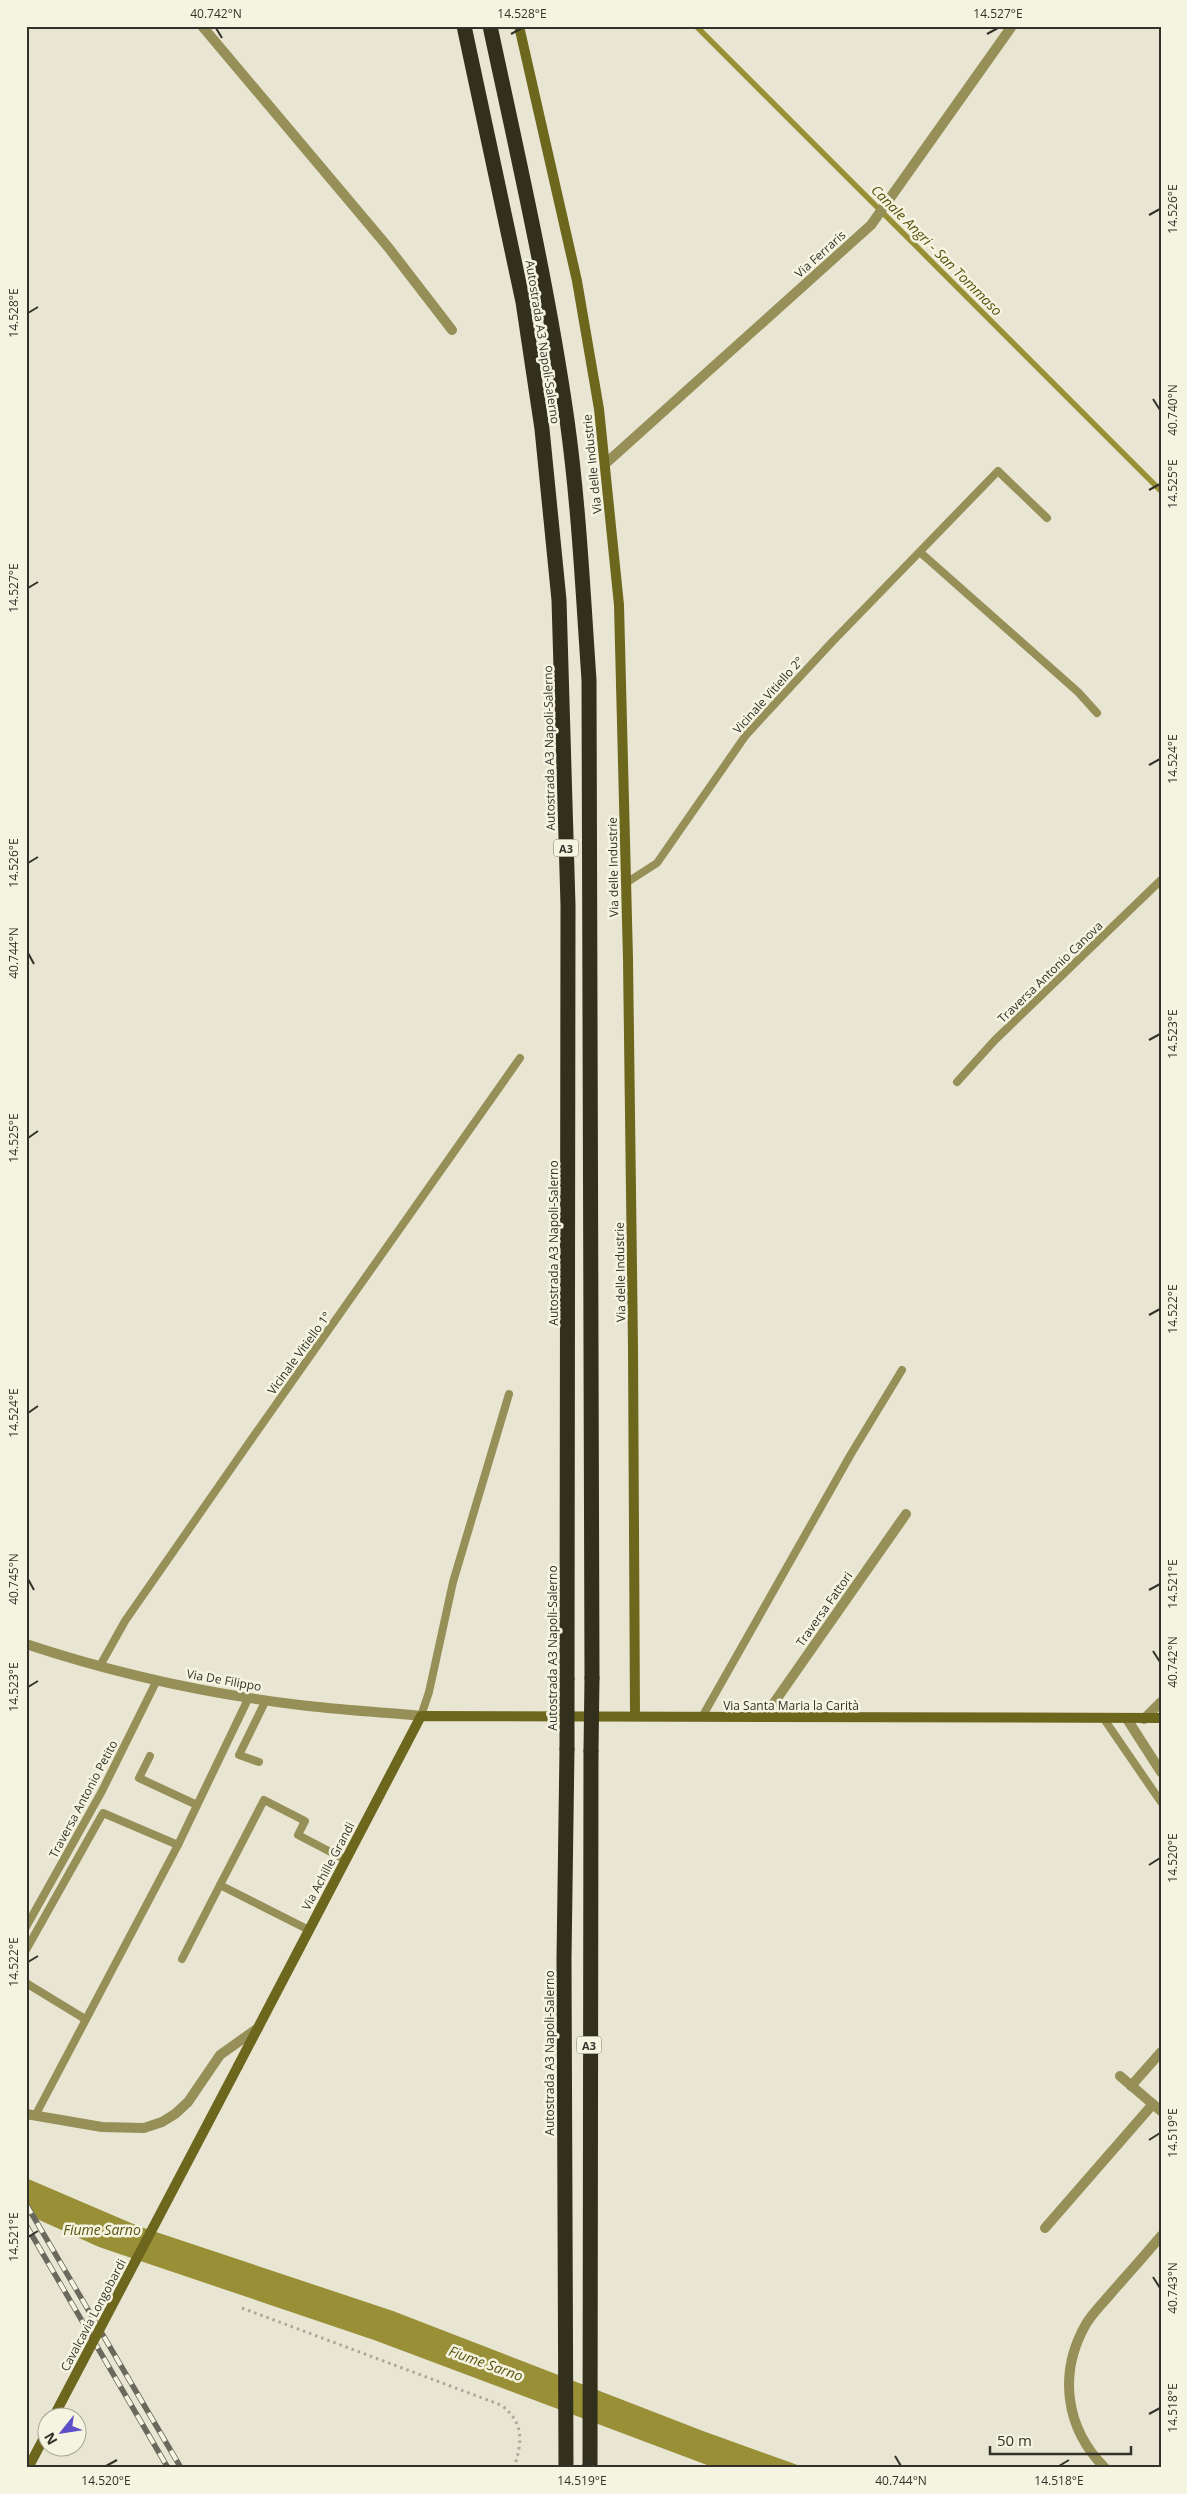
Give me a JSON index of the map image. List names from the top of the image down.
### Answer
{
  "streets": {
    "highway": ["Autostrada A3 Napoli-Salerno", "A3"],
    "street": [
      "Via Ferraris",
      "Via delle Industrie",
      "Traversa Fattori",
      "Via De Filippo",
      "Via Santa Maria la Carità",
      "Via Achille Grandi",
      "Cavalcavia Longobardi"
    ],
    "lane": [
      "Vicinale Vitiello 2°",
      "Traversa Antonio Canova",
      "Vicinale Vitiello 1°",
      "Traversa Antonio Petito"
    ]
  },
  "crossings": [
    ["Via Ferraris", "Via delle Industrie"],
    ["Via delle Industrie", "Vicinale Vitiello 2°"],
    ["Via delle Industrie", "Via Santa Maria la Carità"],
    ["Vicinale Vitiello 1°", "Via De Filippo"],
    ["Traversa Fattori", "Via Santa Maria la Carità"],
    ["Via De Filippo", "Via Santa Maria la Carità"],
    ["Via De Filippo", "Traversa Antonio Petito"],
    ["Via De Filippo", "Via Achille Grandi"],
    ["Via Santa Maria la Carità", "Via Achille Grandi"],
    ["Via Achille Grandi", "Cavalcavia Longobardi"]
  ],
  "water": ["Canale Angri - San Tommaso", "Fiume Sarno"],
  "scale_bar": "50 m",
  "north": "bottom left",
  "coordinates": [
    "40.742°N",
    "14.528°E",
    "14.527°E",
    "14.526°E",
    "40.740°N",
    "14.525°E",
    "14.524°E",
    "40.744°N",
    "14.523°E",
    "14.522°E",
    "40.745°N",
    "14.521°E",
    "14.520°E",
    "14.519°E",
    "40.743°N",
    "14.518°E"
  ]
}
